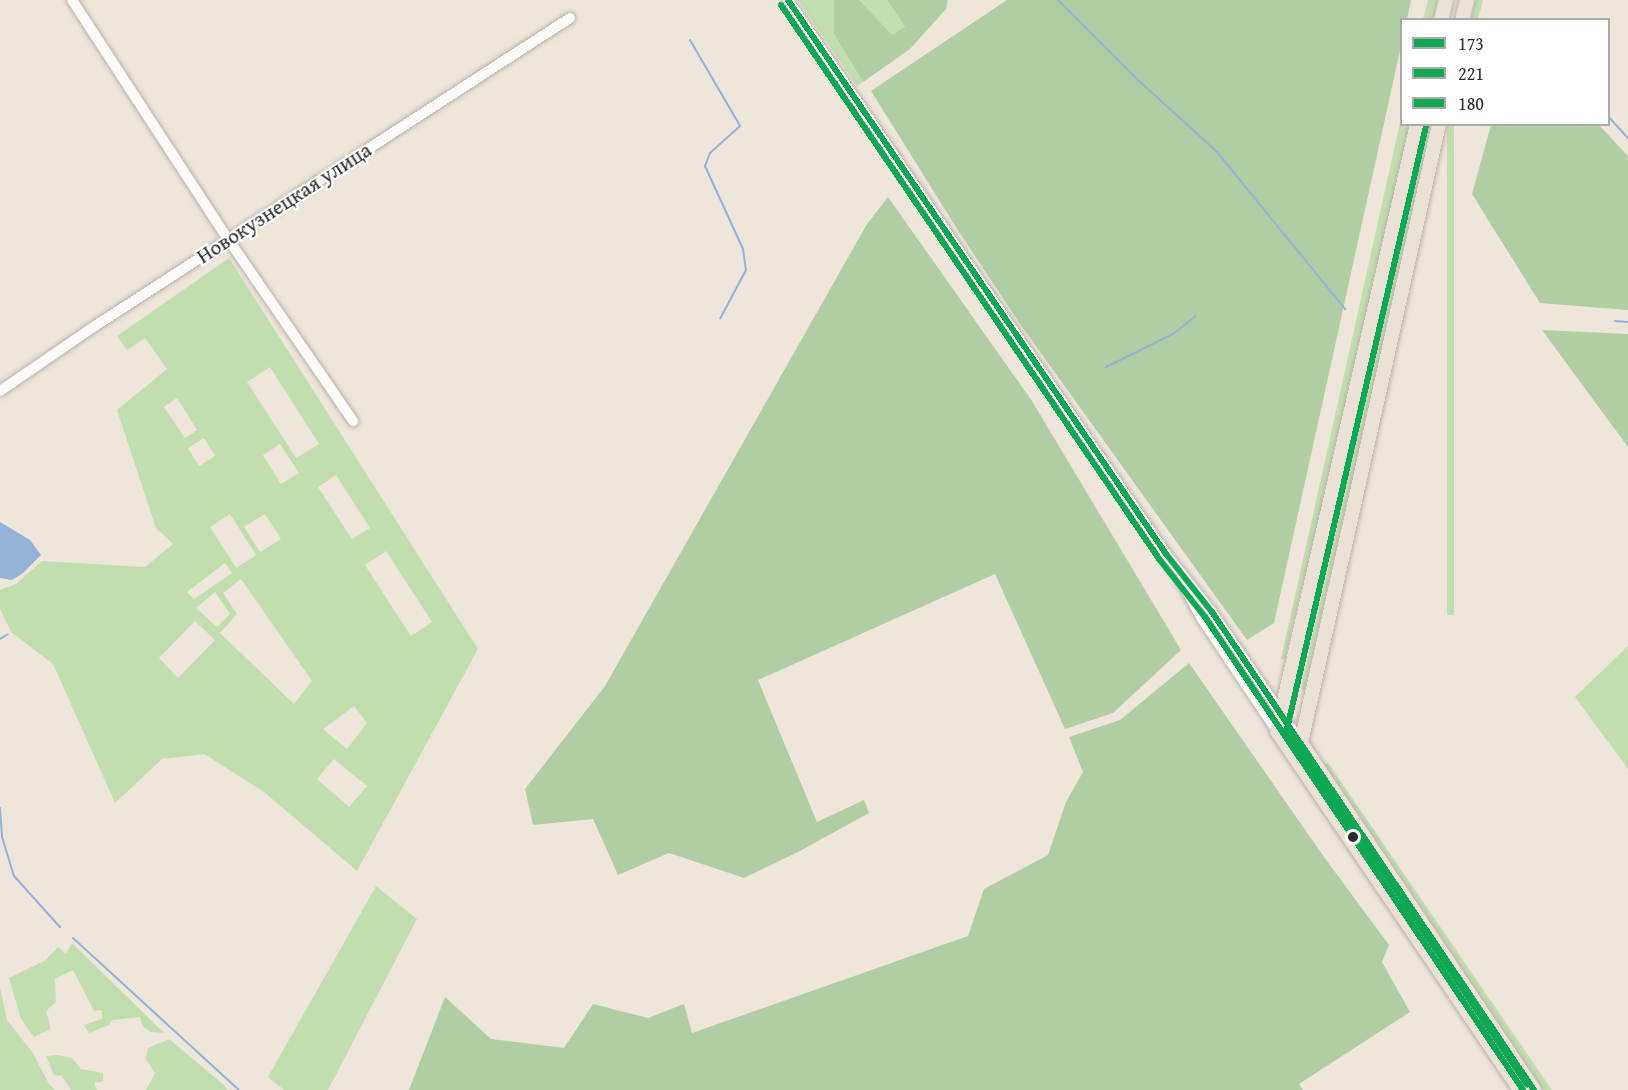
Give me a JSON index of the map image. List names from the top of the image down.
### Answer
{
  "streets": {
    "street": ["Новокузнецкая улица"]
  },
  "lines": ["transit line 173", "transit line 221", "transit line 180"],
  "legend": ["173", "221", "180"]
}
